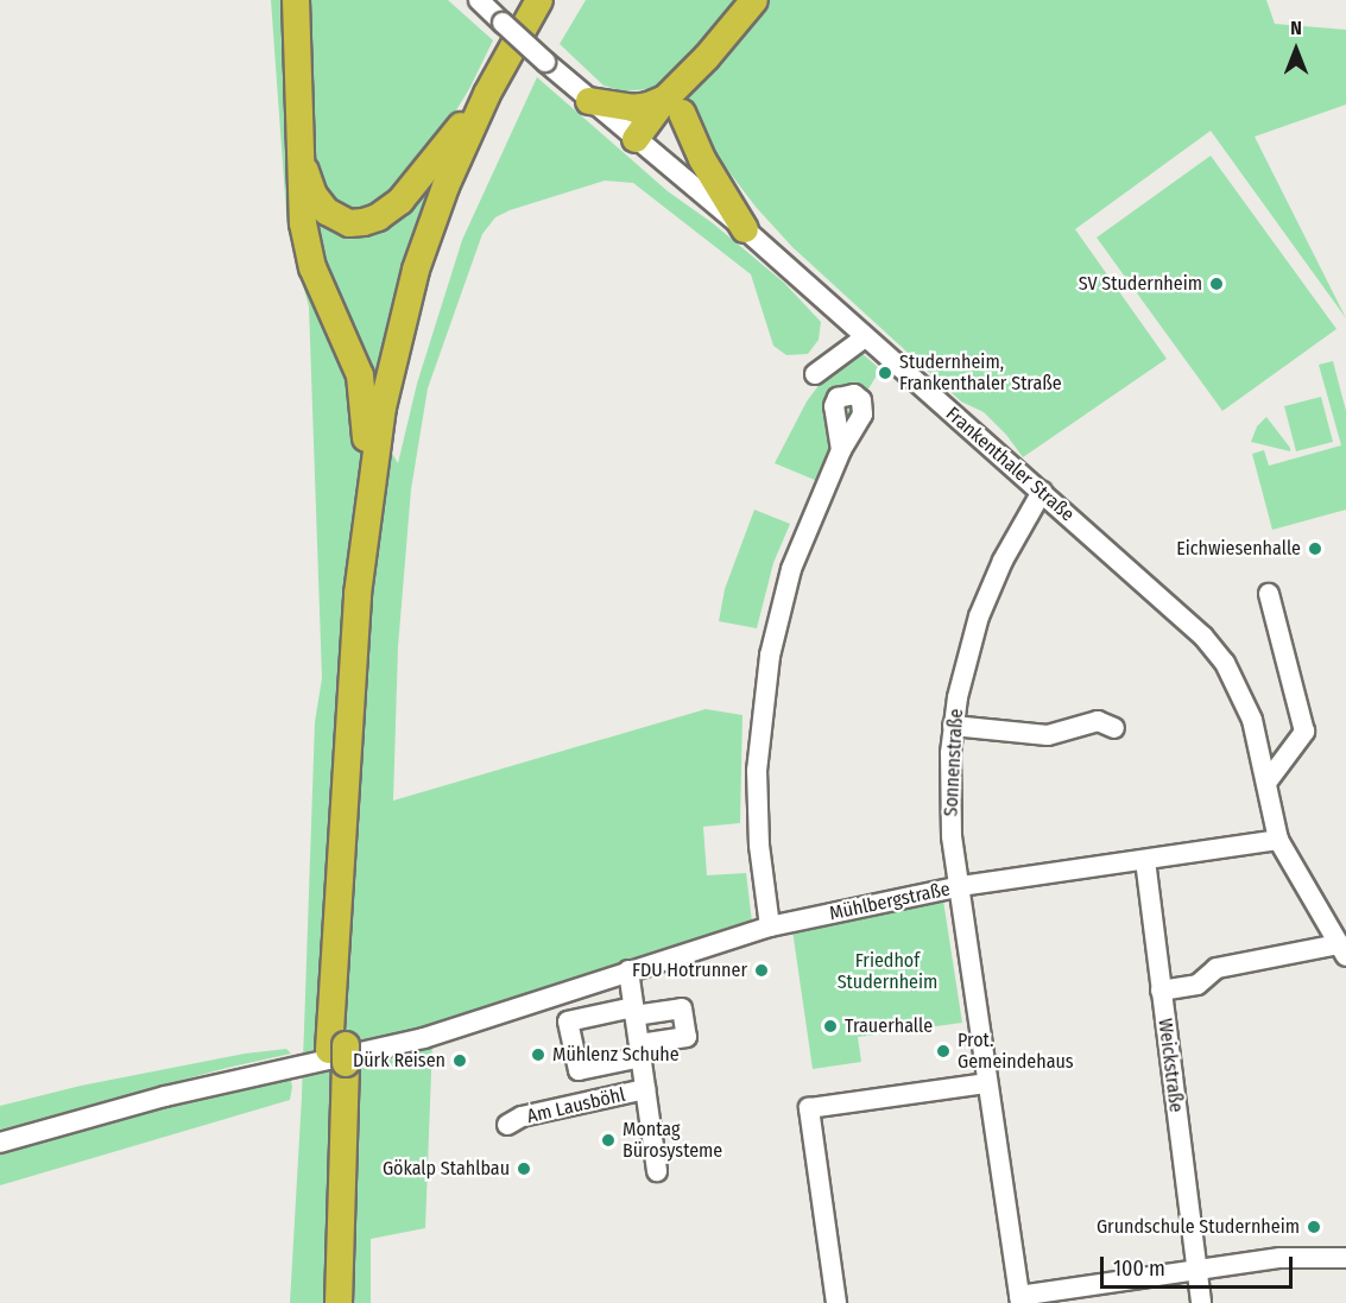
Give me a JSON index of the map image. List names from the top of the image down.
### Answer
{
  "streets": {
    "street": [
      "Frankenthaler Straße",
      "Sonnenstraße",
      "Mühlbergstraße",
      "Weickstraße",
      "Am Lausböhl"
    ]
  },
  "crossings": [
    ["Frankenthaler Straße", "Sonnenstraße"],
    ["Frankenthaler Straße", "Mühlbergstraße"],
    ["Sonnenstraße", "Mühlbergstraße"],
    ["Mühlbergstraße", "Weickstraße"]
  ],
  "parks": ["Friedhof Studernheim"],
  "places": [
    "SV Studernheim",
    "Studernheim, Frankenthaler Straße",
    "Eichwiesenhalle",
    "FDU Hotrunner",
    "Trauerhalle",
    "Prot. Gemeindehaus",
    "Mühlenz Schuhe",
    "Dürk Reisen",
    "Montag Bürosysteme",
    "Gökalp Stahlbau",
    "Grundschule Studernheim"
  ],
  "scale_bar": "100 m",
  "north": "top"
}
